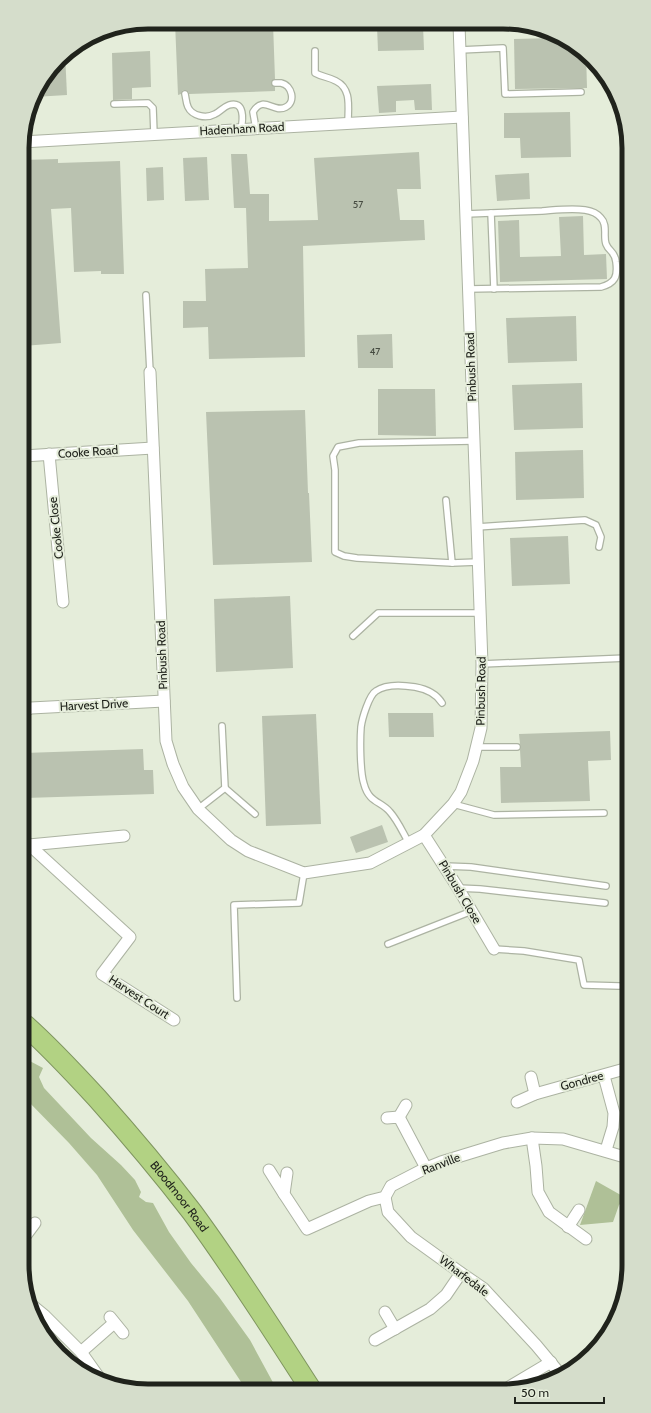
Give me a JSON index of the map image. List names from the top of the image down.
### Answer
{
  "streets": {
    "highway": ["Bloodmoor Road"],
    "street": [
      "Hadenham Road",
      "Pinbush Road",
      "Cooke Road",
      "Cooke Close",
      "Harvest Drive",
      "Pinbush Close",
      "Harvest Court",
      "Gondree",
      "Ranville",
      "Wharfedale"
    ]
  },
  "crossings": [
    ["Hadenham Road", "Pinbush Road"],
    ["Pinbush Road", "Cooke Road"],
    ["Pinbush Road", "Harvest Drive"],
    ["Pinbush Road", "Pinbush Close"],
    ["Cooke Road", "Cooke Close"],
    ["Ranville", "Wharfedale"]
  ],
  "house_numbers": ["57", "47"],
  "scale_bar": "50 m"
}
